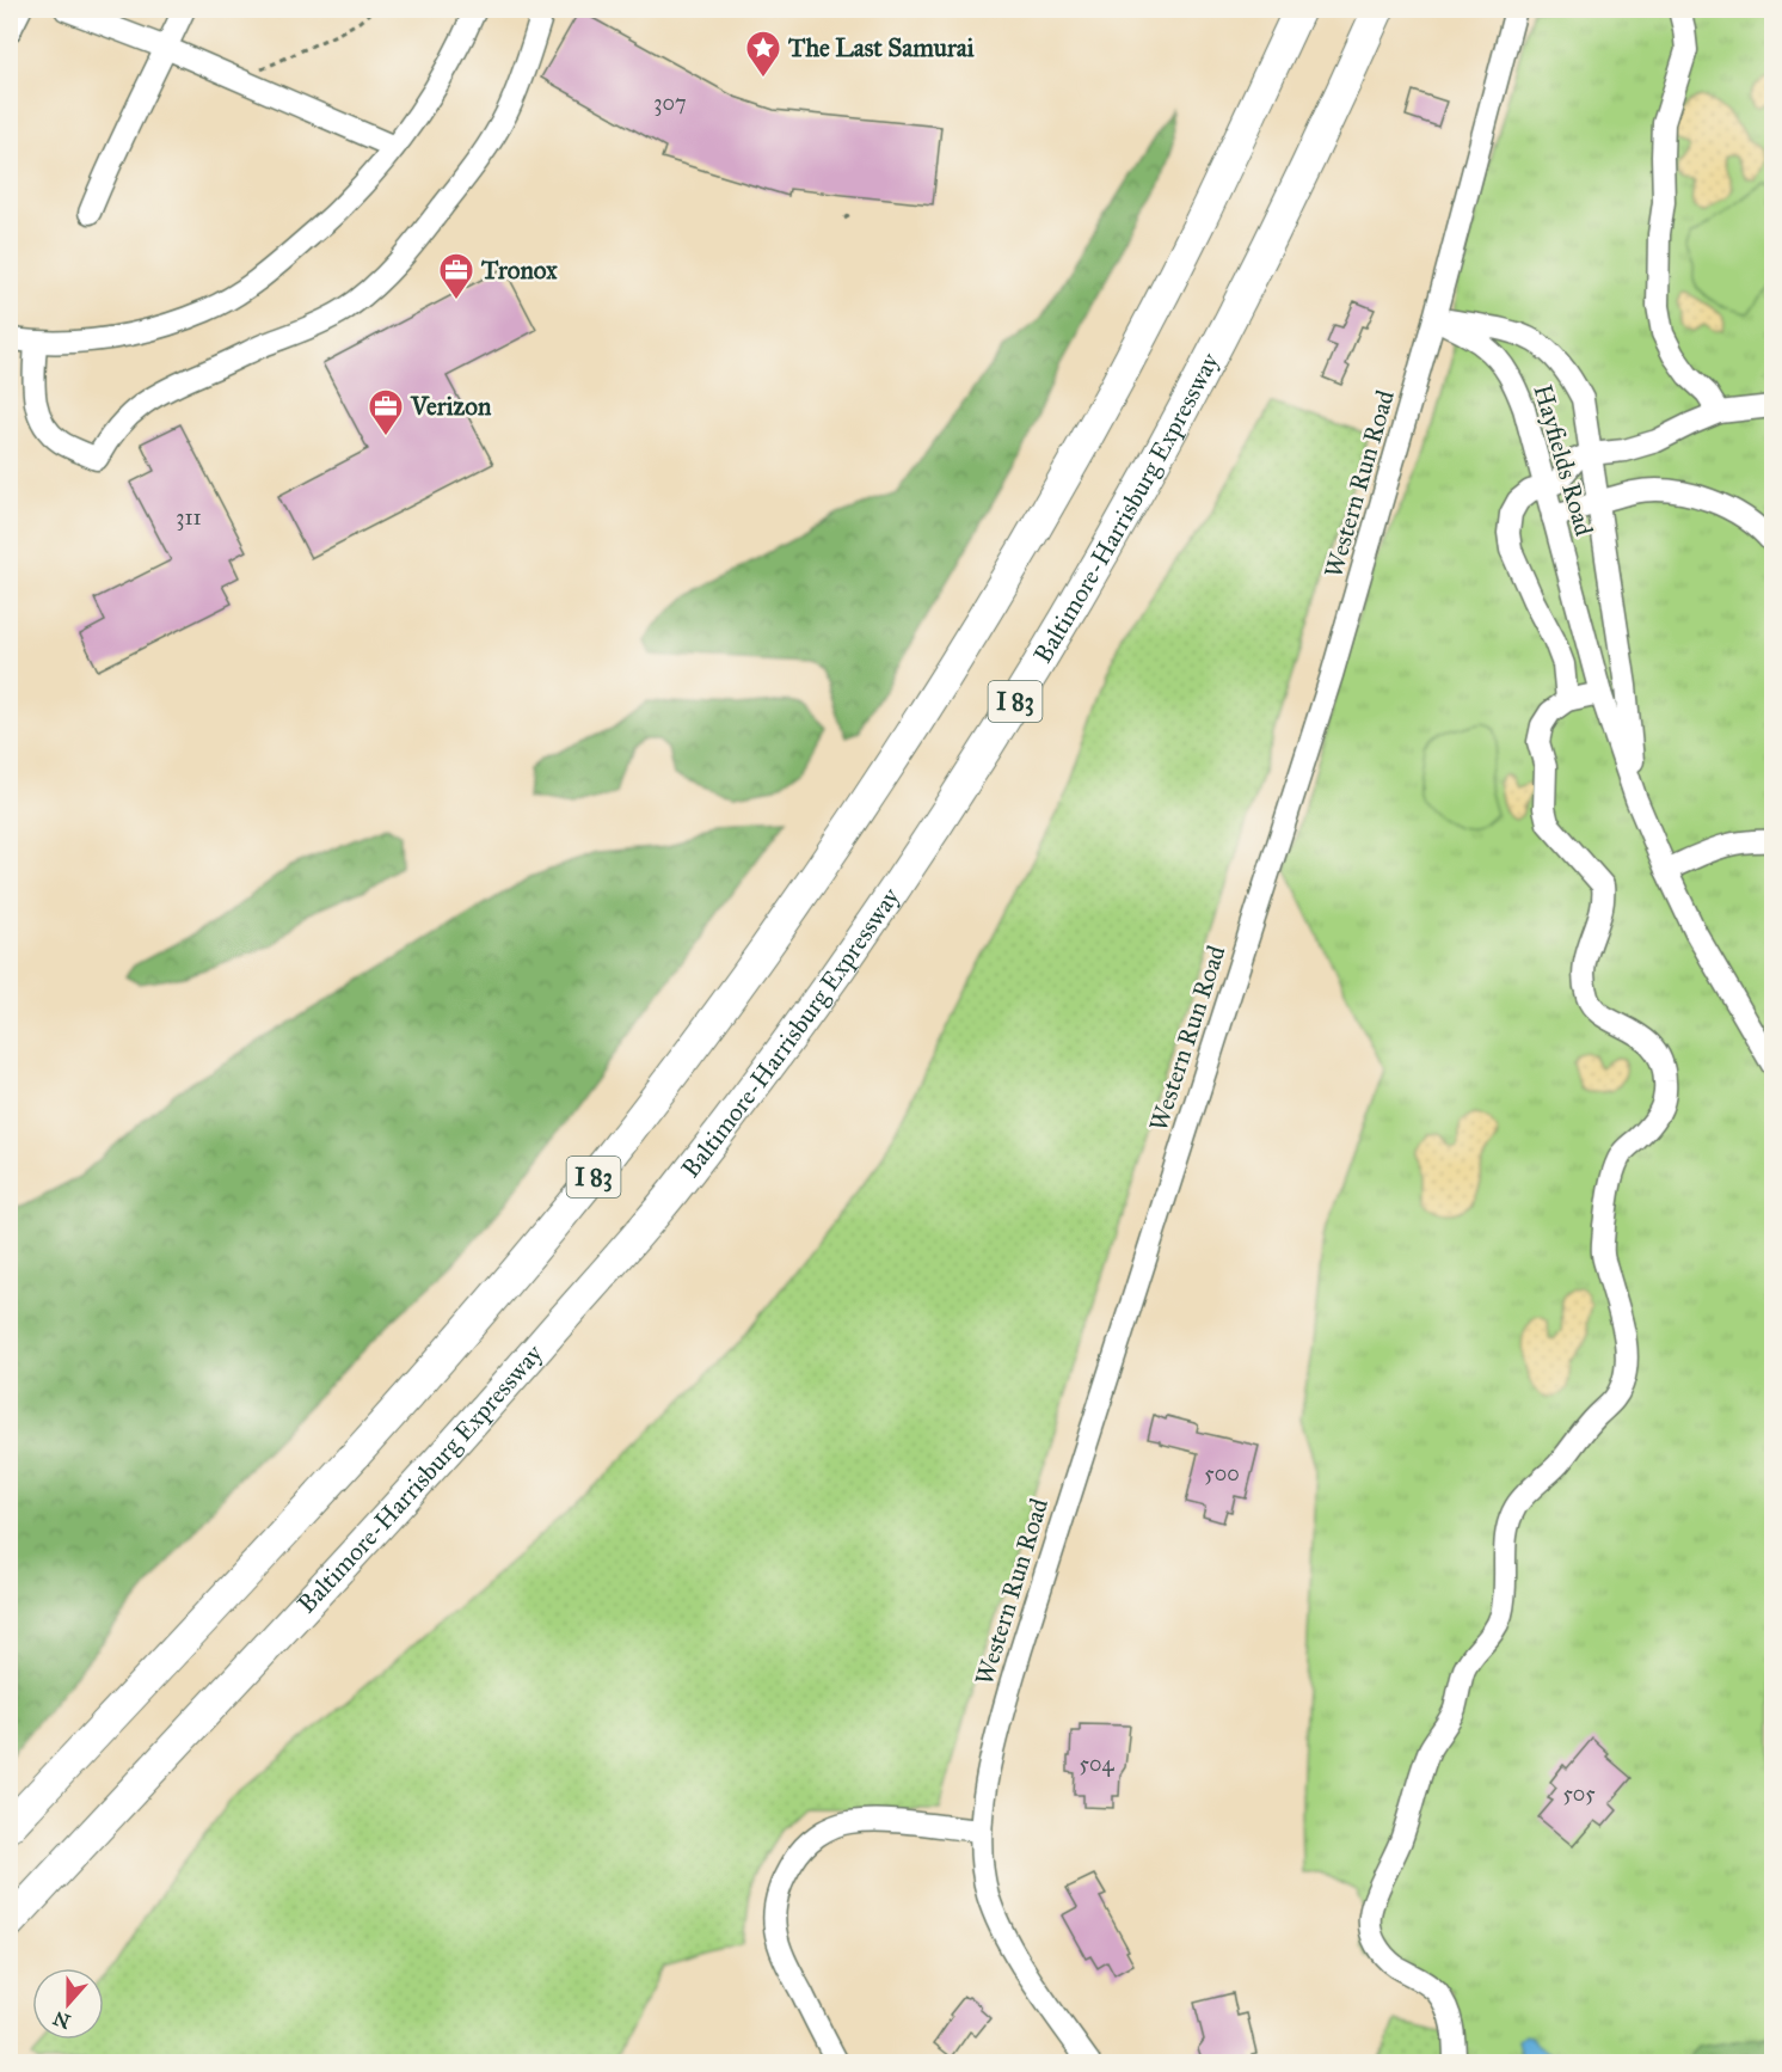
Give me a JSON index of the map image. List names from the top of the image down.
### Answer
{
  "streets": {
    "highway": ["Baltimore-Harrisburg Expressway", "I 83"],
    "street": ["Hayfields Road", "Western Run Road"]
  },
  "crossings": [
    ["Hayfields Road", "Western Run Road"]
  ],
  "places": {
    "place": ["The Last Samurai"],
    "office": ["Tronox", "Verizon"]
  },
  "house_numbers": [
    "307",
    "311",
    "500",
    "504",
    "505"
  ],
  "north": "bottom"
}
